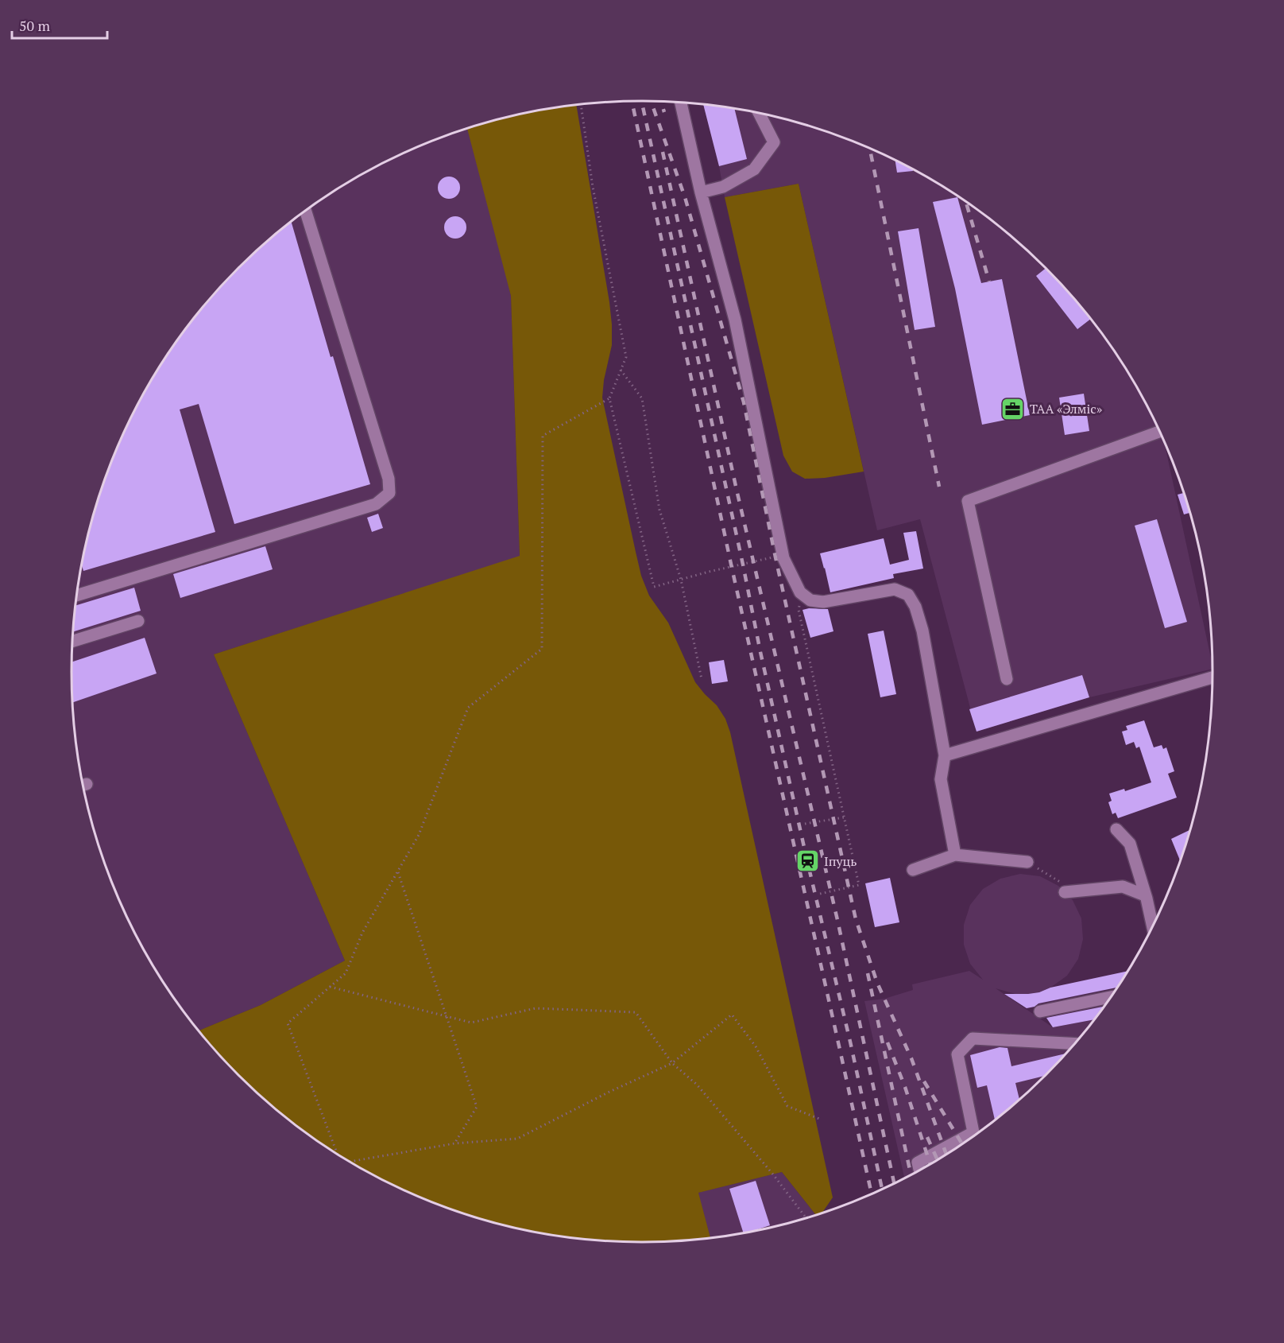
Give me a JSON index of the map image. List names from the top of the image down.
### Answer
{
  "places": {
    "office": ["ТАА «Элміс»"],
    "station": ["Іпуць"]
  },
  "scale_bar": "50 m"
}
